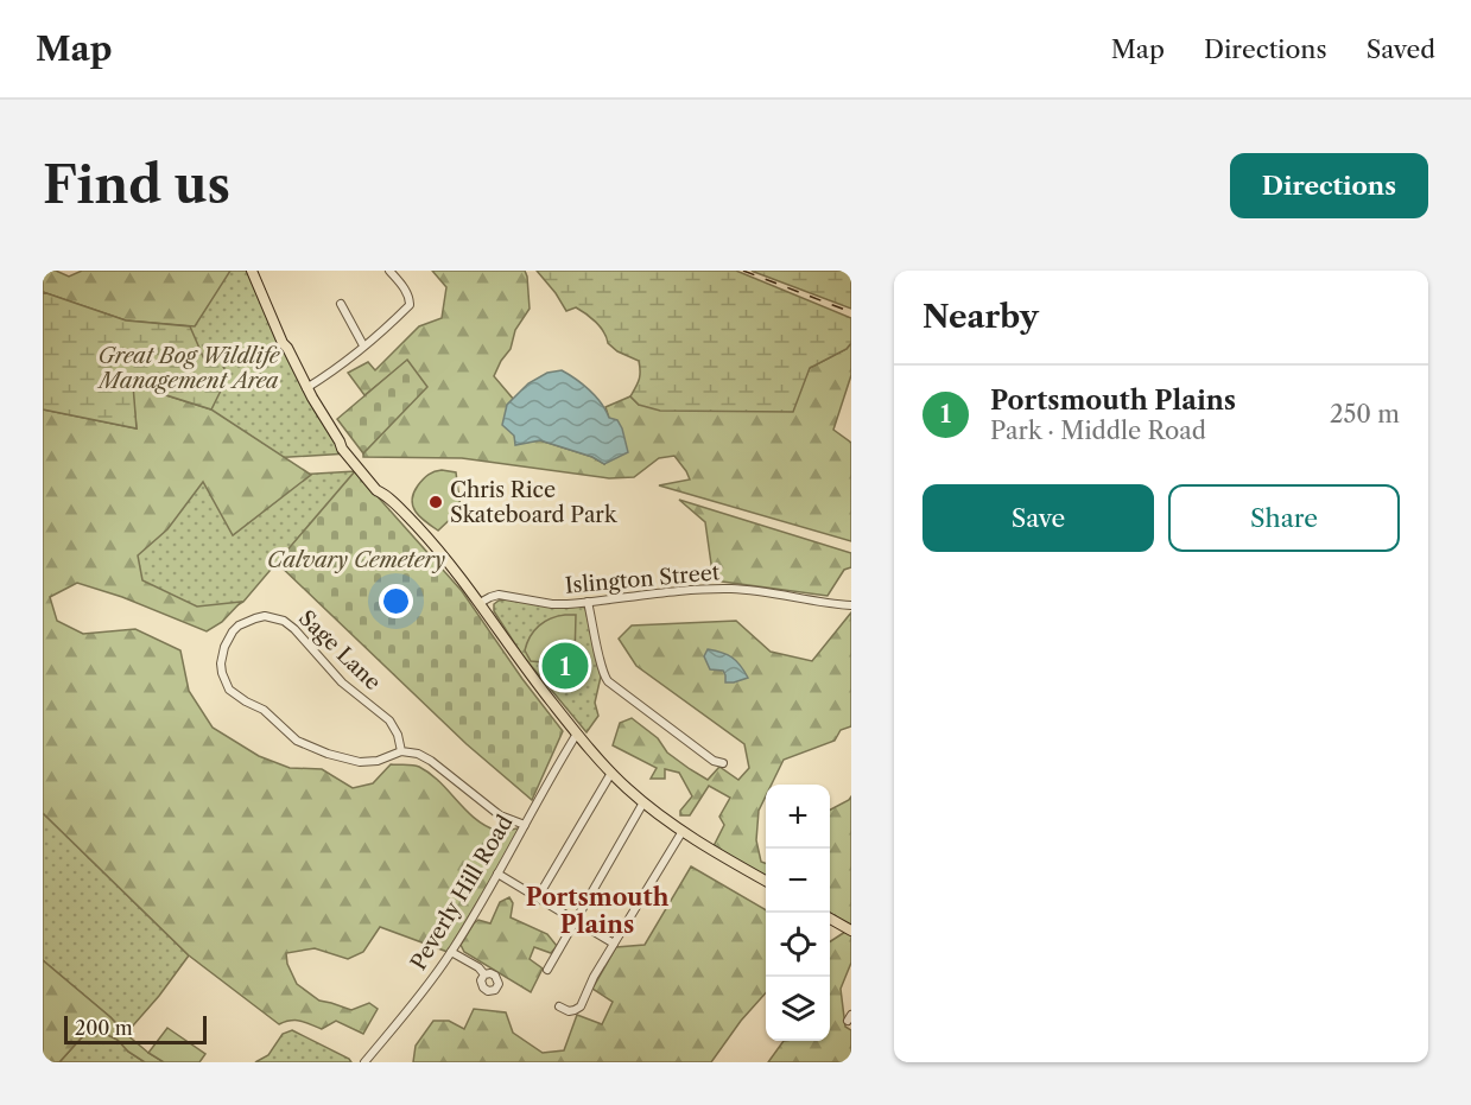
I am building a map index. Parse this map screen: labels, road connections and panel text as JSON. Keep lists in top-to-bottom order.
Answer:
{
  "streets": {
    "street": ["Islington Street", "Sage Lane", "Peverly Hill Road"]
  },
  "districts": ["Portsmouth Plains"],
  "parks": ["Great Bog Wildlife Management Area", "Calvary Cemetery"],
  "places": ["Chris Rice Skateboard Park"],
  "scale_bar": "200 m",
  "page": {
    "header": "Map",
    "nav": ["Map", "Directions", "Saved"],
    "buttons": [
      "Directions",
      ["Save", "Share"]
    ],
    "title": "Find us",
    "heading": "Nearby",
    "list": [
      {
        "mark": "1",
        "name": "Portsmouth Plains",
        "note": "Park · Middle Road",
        "value": "250 m"
      }
    ],
    "pins": "1",
    "map_buttons": ["+", "−"],
    "scale": "200 m"
  }
}
